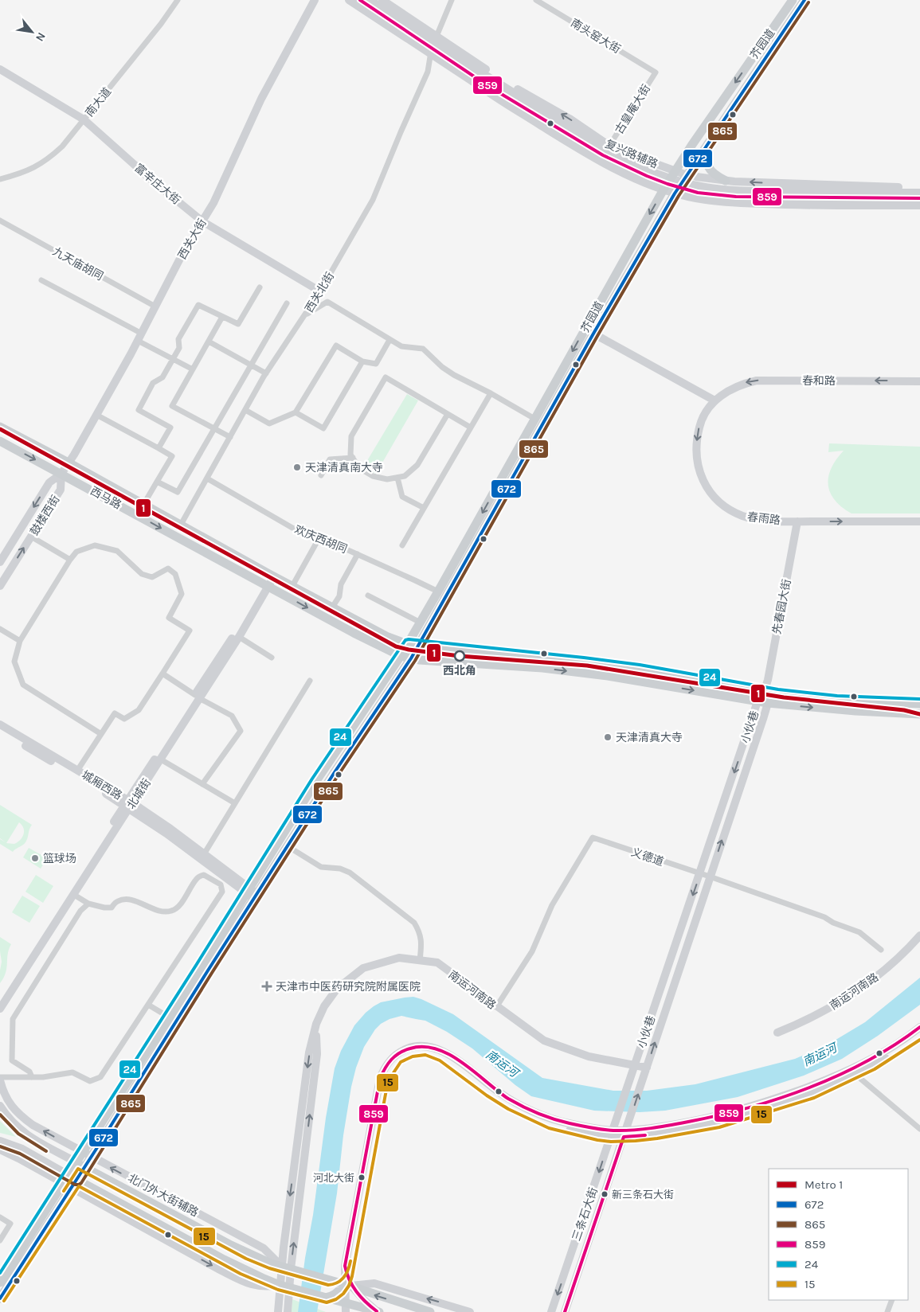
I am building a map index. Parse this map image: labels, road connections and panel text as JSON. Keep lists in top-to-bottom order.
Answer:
{
  "streets": {
    "main road": ["芥园道", "西马路"],
    "street": [
      "南头窑大街",
      "南大道",
      "古皇庵大街",
      "复兴路辅路",
      "富辛庄大街",
      "西关大街",
      "九天庙胡同",
      "西关北街",
      "春和路",
      "鼓楼西街",
      "春雨路",
      "欢庆西胡同",
      "先春园大街",
      "小伙巷",
      "城厢西路",
      "北城街",
      "义德道",
      "南运河南路",
      "北门外大街辅路",
      "三条石大街"
    ]
  },
  "crossings": [
    ["南头窑大街", "古皇庵大街"],
    ["芥园道", "复兴路辅路"],
    ["芥园道", "西马路"],
    ["芥园道", "欢庆西胡同"],
    ["芥园道", "城厢西路"],
    ["芥园道", "北门外大街辅路"],
    ["南大道", "富辛庄大街"],
    ["古皇庵大街", "复兴路辅路"],
    ["复兴路辅路", "西关北街"],
    ["富辛庄大街", "西关大街"],
    ["富辛庄大街", "西关北街"],
    ["西关大街", "九天庙胡同"],
    ["西关大街", "西马路"],
    ["西关大街", "鼓楼西街"],
    ["西关北街", "西马路"],
    ["西关北街", "欢庆西胡同"],
    ["春和路", "春雨路"],
    ["西马路", "鼓楼西街"],
    ["西马路", "先春园大街"],
    ["西马路", "小伙巷"],
    ["西马路", "北城街"],
    ["春雨路", "先春园大街"],
    ["先春园大街", "小伙巷"],
    ["小伙巷", "义德道"],
    ["小伙巷", "南运河南路"],
    ["小伙巷", "三条石大街"],
    ["城厢西路", "北城街"],
    ["义德道", "南运河南路"],
    ["南运河南路", "北门外大街辅路"]
  ],
  "one_way": ["春和路"],
  "water": ["南运河"],
  "places": {
    "other": [
      "天津清真南大寺",
      "西北角",
      "天津清真大寺",
      "篮球场",
      "河北大街",
      "新三条石大街"
    ],
    "health": ["天津市中医药研究院附属医院"]
  },
  "lines": [
    "transit line 672",
    "transit line 859",
    "transit line 865",
    "metro line 1",
    "transit line 24",
    "transit line 15"
  ],
  "legend": [
    "Metro 1",
    "672",
    "865",
    "859",
    "24",
    "15"
  ],
  "north": "bottom right"
}
